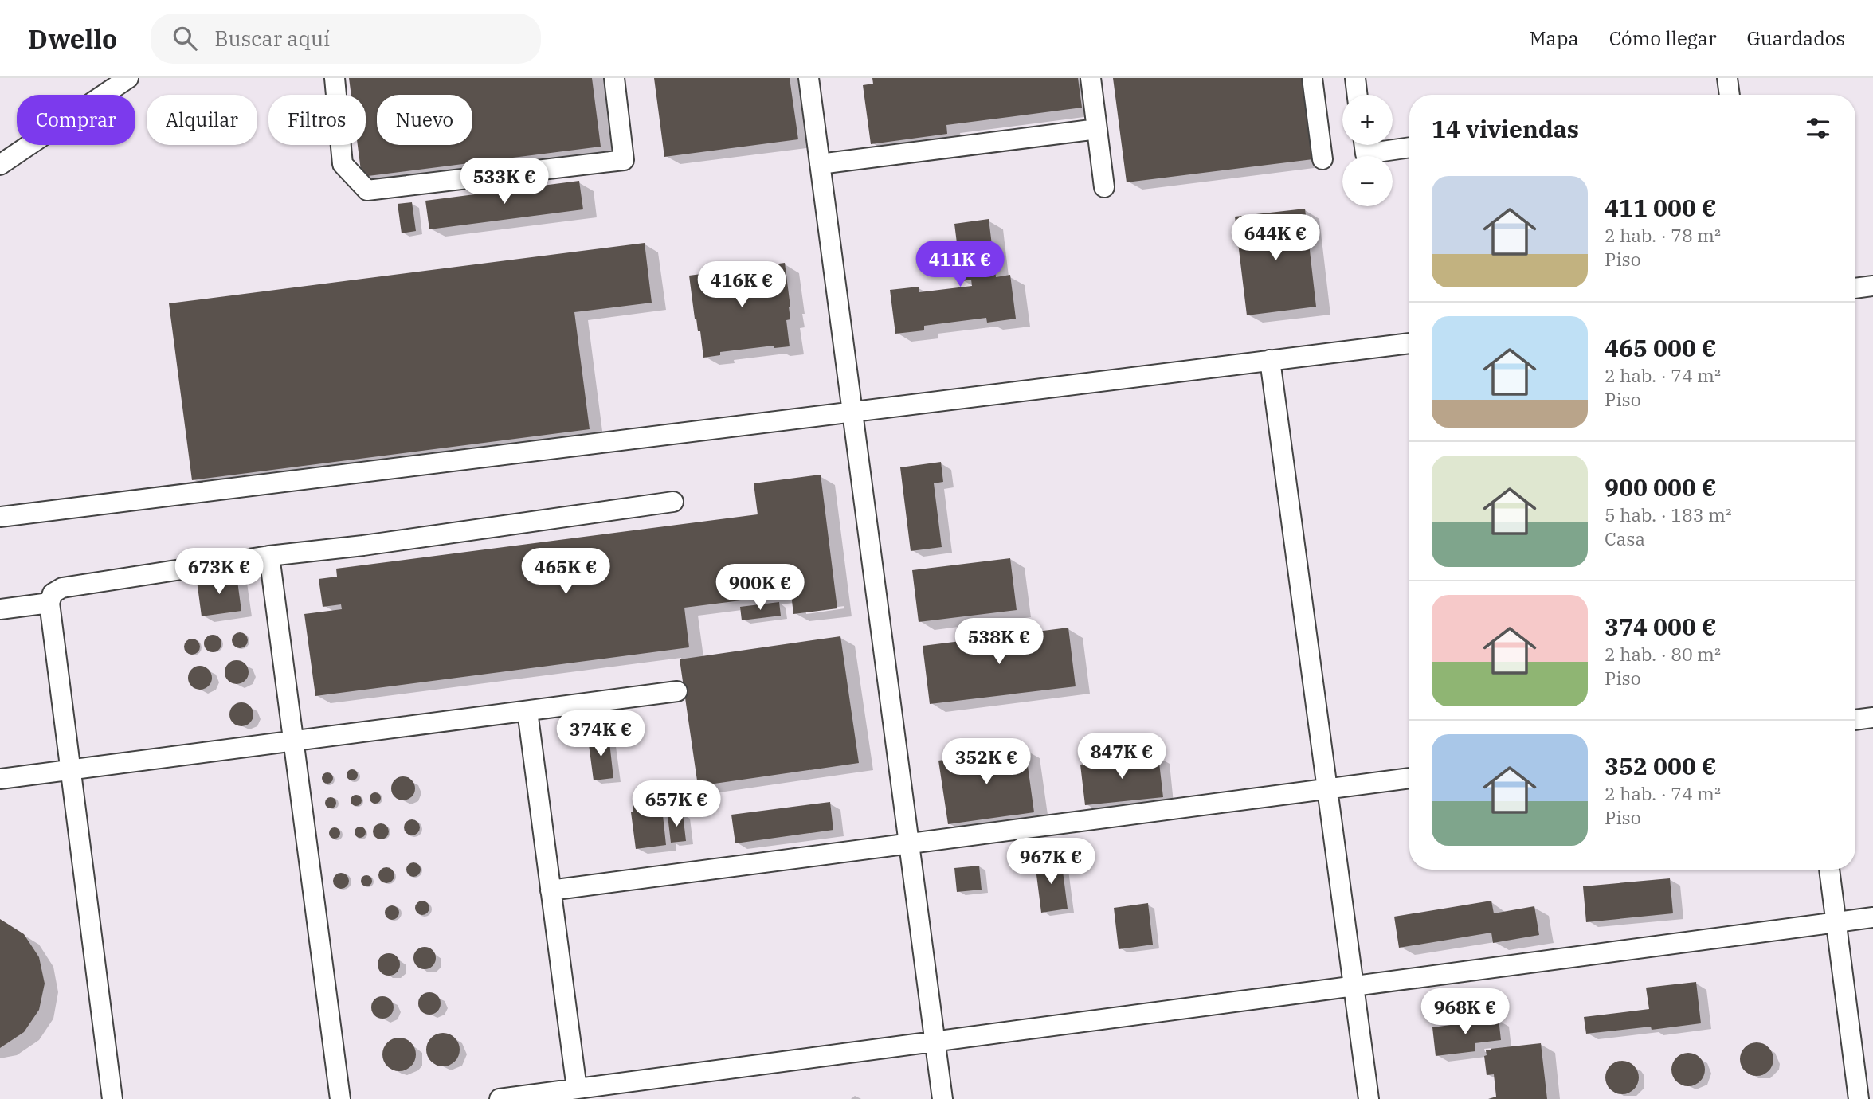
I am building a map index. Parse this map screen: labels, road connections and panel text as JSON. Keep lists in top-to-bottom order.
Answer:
{
  "page": {
    "header": "Dwello",
    "search": "Buscar aquí",
    "nav": ["Mapa", "Cómo llegar", "Guardados"],
    "map_buttons": ["+", "−"],
    "chip": [
      "Comprar",
      "Alquilar",
      "Filtros",
      "Nuevo"
    ],
    "heading": "14 viviendas",
    "price": [
      "533K €",
      "644K €",
      "411K €",
      "416K €",
      "673K €",
      "465K €",
      "900K €",
      "538K €",
      "374K €",
      "847K €",
      "352K €",
      "657K €",
      "967K €",
      "968K €"
    ],
    "list": [
      {
        "name": "411 000 €",
        "note": "2 hab. · 78 m² · Piso"
      },
      {
        "name": "465 000 €",
        "note": "2 hab. · 74 m² · Piso"
      },
      {
        "name": "900 000 €",
        "note": "5 hab. · 183 m² · Casa"
      },
      {
        "name": "374 000 €",
        "note": "2 hab. · 80 m² · Piso"
      },
      {
        "name": "352 000 €",
        "note": "2 hab. · 74 m² · Piso"
      }
    ]
  }
}
